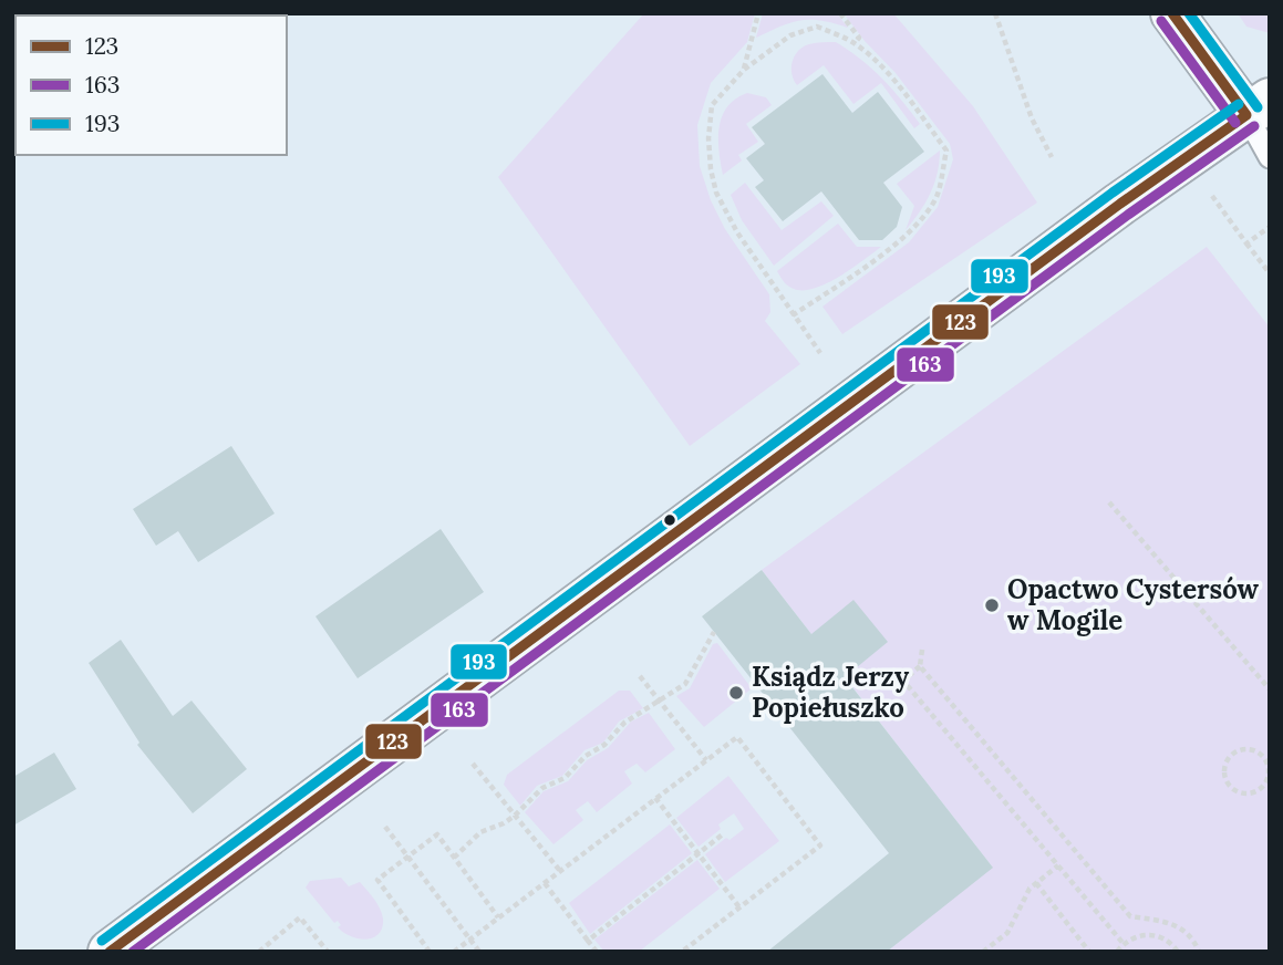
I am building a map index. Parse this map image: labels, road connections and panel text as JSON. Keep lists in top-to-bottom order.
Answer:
{
  "places": ["Opactwo Cystersów w Mogile", "Ksiądz Jerzy Popiełuszko"],
  "lines": ["transit line 123", "transit line 193", "transit line 163"],
  "legend": ["123", "163", "193"]
}
